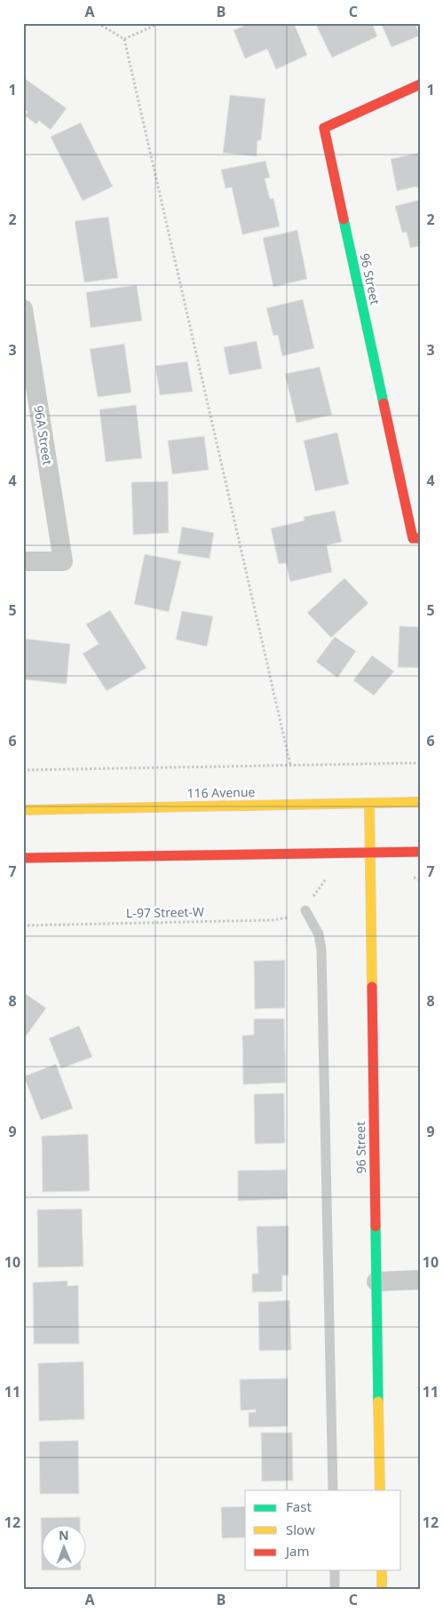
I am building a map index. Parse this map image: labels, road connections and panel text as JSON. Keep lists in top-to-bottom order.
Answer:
{
  "streets": {
    "street": ["96 Street", "96A Street", "116 Avenue"],
    "path": ["L-97 Street-W"]
  },
  "crossings": [
    ["96 Street", "116 Avenue"]
  ],
  "legend": ["Fast", "Slow", "Jam"],
  "north": "top",
  "grid": {
    "columns": ["A", "B", "C"],
    "rows": [
      "1",
      "2",
      "3",
      "4",
      "5",
      "6",
      "7",
      "8",
      "9",
      "10",
      "11",
      "12"
    ]
  }
}
